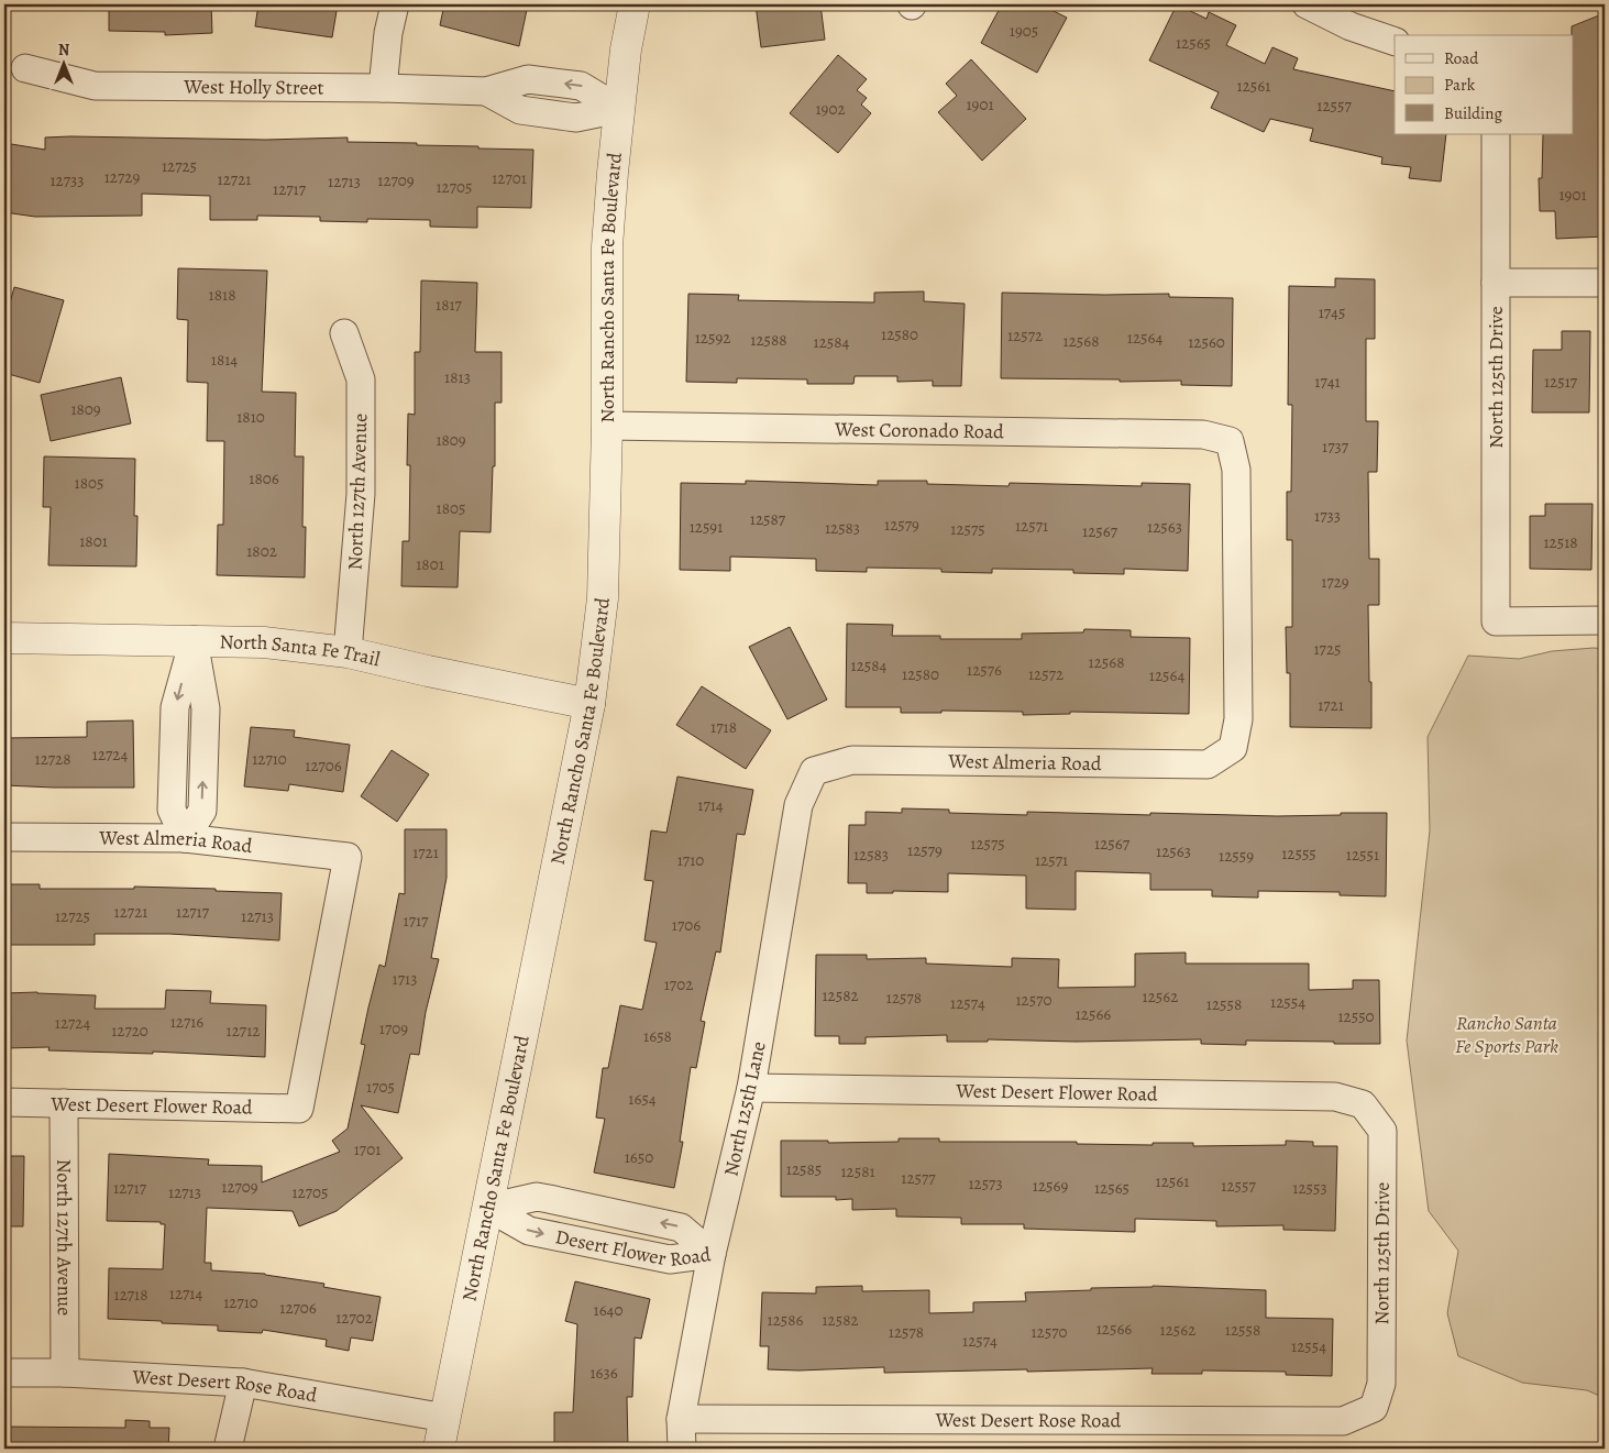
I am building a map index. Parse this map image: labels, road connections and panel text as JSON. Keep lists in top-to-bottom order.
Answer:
{
  "streets": {
    "street": [
      "West Holly Street",
      "North Rancho Santa Fe Boulevard",
      "North 125th Drive",
      "West Coronado Road",
      "North 127th Avenue",
      "North Santa Fe Trail",
      "West Almeria Road",
      "West Desert Flower Road",
      "North 125th Lane",
      "Desert Flower Road",
      "West Desert Rose Road"
    ]
  },
  "crossings": [
    ["West Holly Street", "North Rancho Santa Fe Boulevard"],
    ["North Rancho Santa Fe Boulevard", "West Coronado Road"],
    ["North Rancho Santa Fe Boulevard", "North Santa Fe Trail"],
    ["North Rancho Santa Fe Boulevard", "Desert Flower Road"],
    ["North Rancho Santa Fe Boulevard", "West Desert Rose Road"],
    ["North 125th Drive", "West Desert Flower Road"],
    ["North 125th Drive", "West Desert Rose Road"],
    ["West Coronado Road", "West Almeria Road"],
    ["North 127th Avenue", "North Santa Fe Trail"],
    ["North 127th Avenue", "West Desert Flower Road"],
    ["North 127th Avenue", "West Desert Rose Road"],
    ["West Almeria Road", "West Desert Flower Road"],
    ["West Almeria Road", "North 125th Lane"],
    ["West Desert Flower Road", "North 125th Lane"],
    ["North 125th Lane", "Desert Flower Road"],
    ["North 125th Lane", "West Desert Rose Road"]
  ],
  "parks": ["Rancho Santa Fe Sports Park"],
  "house_numbers": [
    "1905",
    "12565",
    "12561",
    "1901",
    "12557",
    "1902",
    "12725",
    "12729",
    "12701",
    "12721",
    "12733",
    "12709",
    "12713",
    "12705",
    "12717",
    "1901",
    "1818",
    "1817",
    "1745",
    "12580",
    "12572",
    "12592",
    "12564",
    "12588",
    "12568",
    "12584",
    "12560",
    "1814",
    "1813",
    "1741",
    "12517",
    "1809",
    "1810",
    "1809",
    "1737",
    "1806",
    "1805",
    "1805",
    "1733",
    "12587",
    "12579",
    "12571",
    "12591",
    "12563",
    "12583",
    "12575",
    "12567",
    "1801",
    "12518",
    "1802",
    "1801",
    "1729",
    "1725",
    "12568",
    "12584",
    "12576",
    "12580",
    "12572",
    "12564",
    "1721",
    "1718",
    "12724",
    "12728",
    "12710",
    "12706",
    "1714",
    "12575",
    "12567",
    "12579",
    "12563",
    "1721",
    "12555",
    "12583",
    "12551",
    "12559",
    "1710",
    "12571",
    "12721",
    "12717",
    "12725",
    "12713",
    "1717",
    "1706",
    "1713",
    "1702",
    "12582",
    "12562",
    "12578",
    "12570",
    "12554",
    "12574",
    "12558",
    "12566",
    "12550",
    "12716",
    "12724",
    "1709",
    "12720",
    "12712",
    "1658",
    "1705",
    "1654",
    "1701",
    "1650",
    "12585",
    "12581",
    "12577",
    "12561",
    "12573",
    "12569",
    "12557",
    "12709",
    "12717",
    "12565",
    "12553",
    "12713",
    "12705",
    "12714",
    "12718",
    "12710",
    "12706",
    "1640",
    "12702",
    "12586",
    "12582",
    "12566",
    "12562",
    "12558",
    "12578",
    "12570",
    "12574",
    "12554",
    "1636"
  ],
  "legend": ["Road", "Park", "Building"],
  "north": "top"
}
